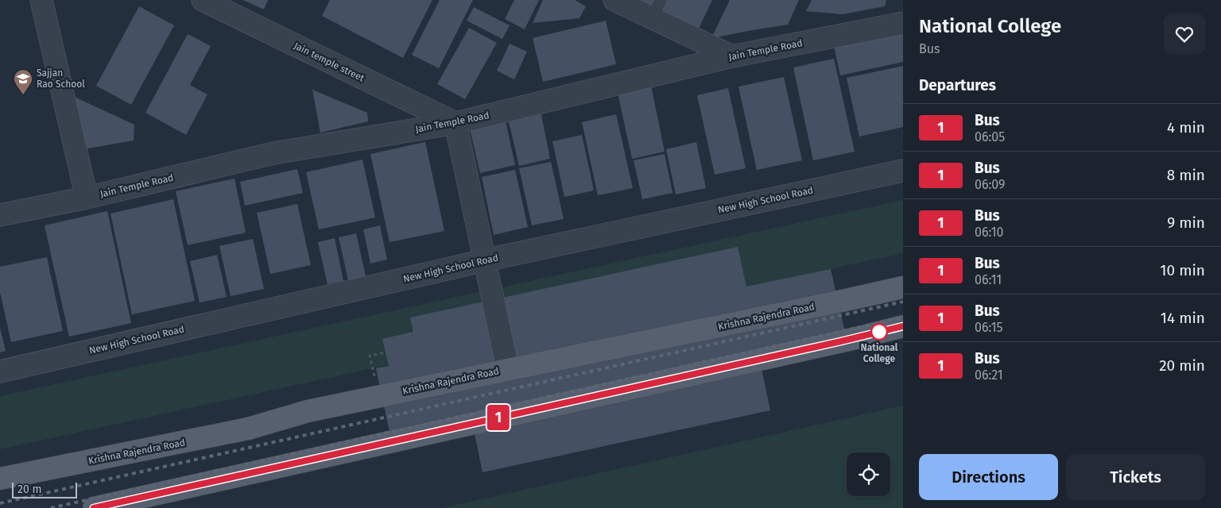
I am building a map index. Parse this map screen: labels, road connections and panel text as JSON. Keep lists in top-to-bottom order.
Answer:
{
  "streets": {
    "main road": ["Krishna Rajendra Road"],
    "street": ["Jain Temple Road", "Jain temple street", "New High School Road"]
  },
  "crossings": [
    ["Jain Temple Road", "Jain temple street"]
  ],
  "places": {
    "school or university": ["Sajjan Rao School"],
    "other": ["National College"]
  },
  "lines": ["bus line 1"],
  "scale_bar": "20 m",
  "page": {
    "on_map": "1",
    "heading": [
      ["National College", "Bus"],
      "Departures"
    ],
    "list": [
      {
        "mark": "1",
        "name": "Bus",
        "note": "06:05",
        "value": "4 min"
      },
      {
        "mark": "1",
        "name": "Bus",
        "note": "06:09",
        "value": "8 min"
      },
      {
        "mark": "1",
        "name": "Bus",
        "note": "06:10",
        "value": "9 min"
      },
      {
        "mark": "1",
        "name": "Bus",
        "note": "06:11",
        "value": "10 min"
      },
      {
        "mark": "1",
        "name": "Bus",
        "note": "06:15",
        "value": "14 min"
      },
      {
        "mark": "1",
        "name": "Bus",
        "note": "06:21",
        "value": "20 min"
      }
    ],
    "buttons": ["Directions", "Tickets"],
    "scale": "20 m"
  }
}
